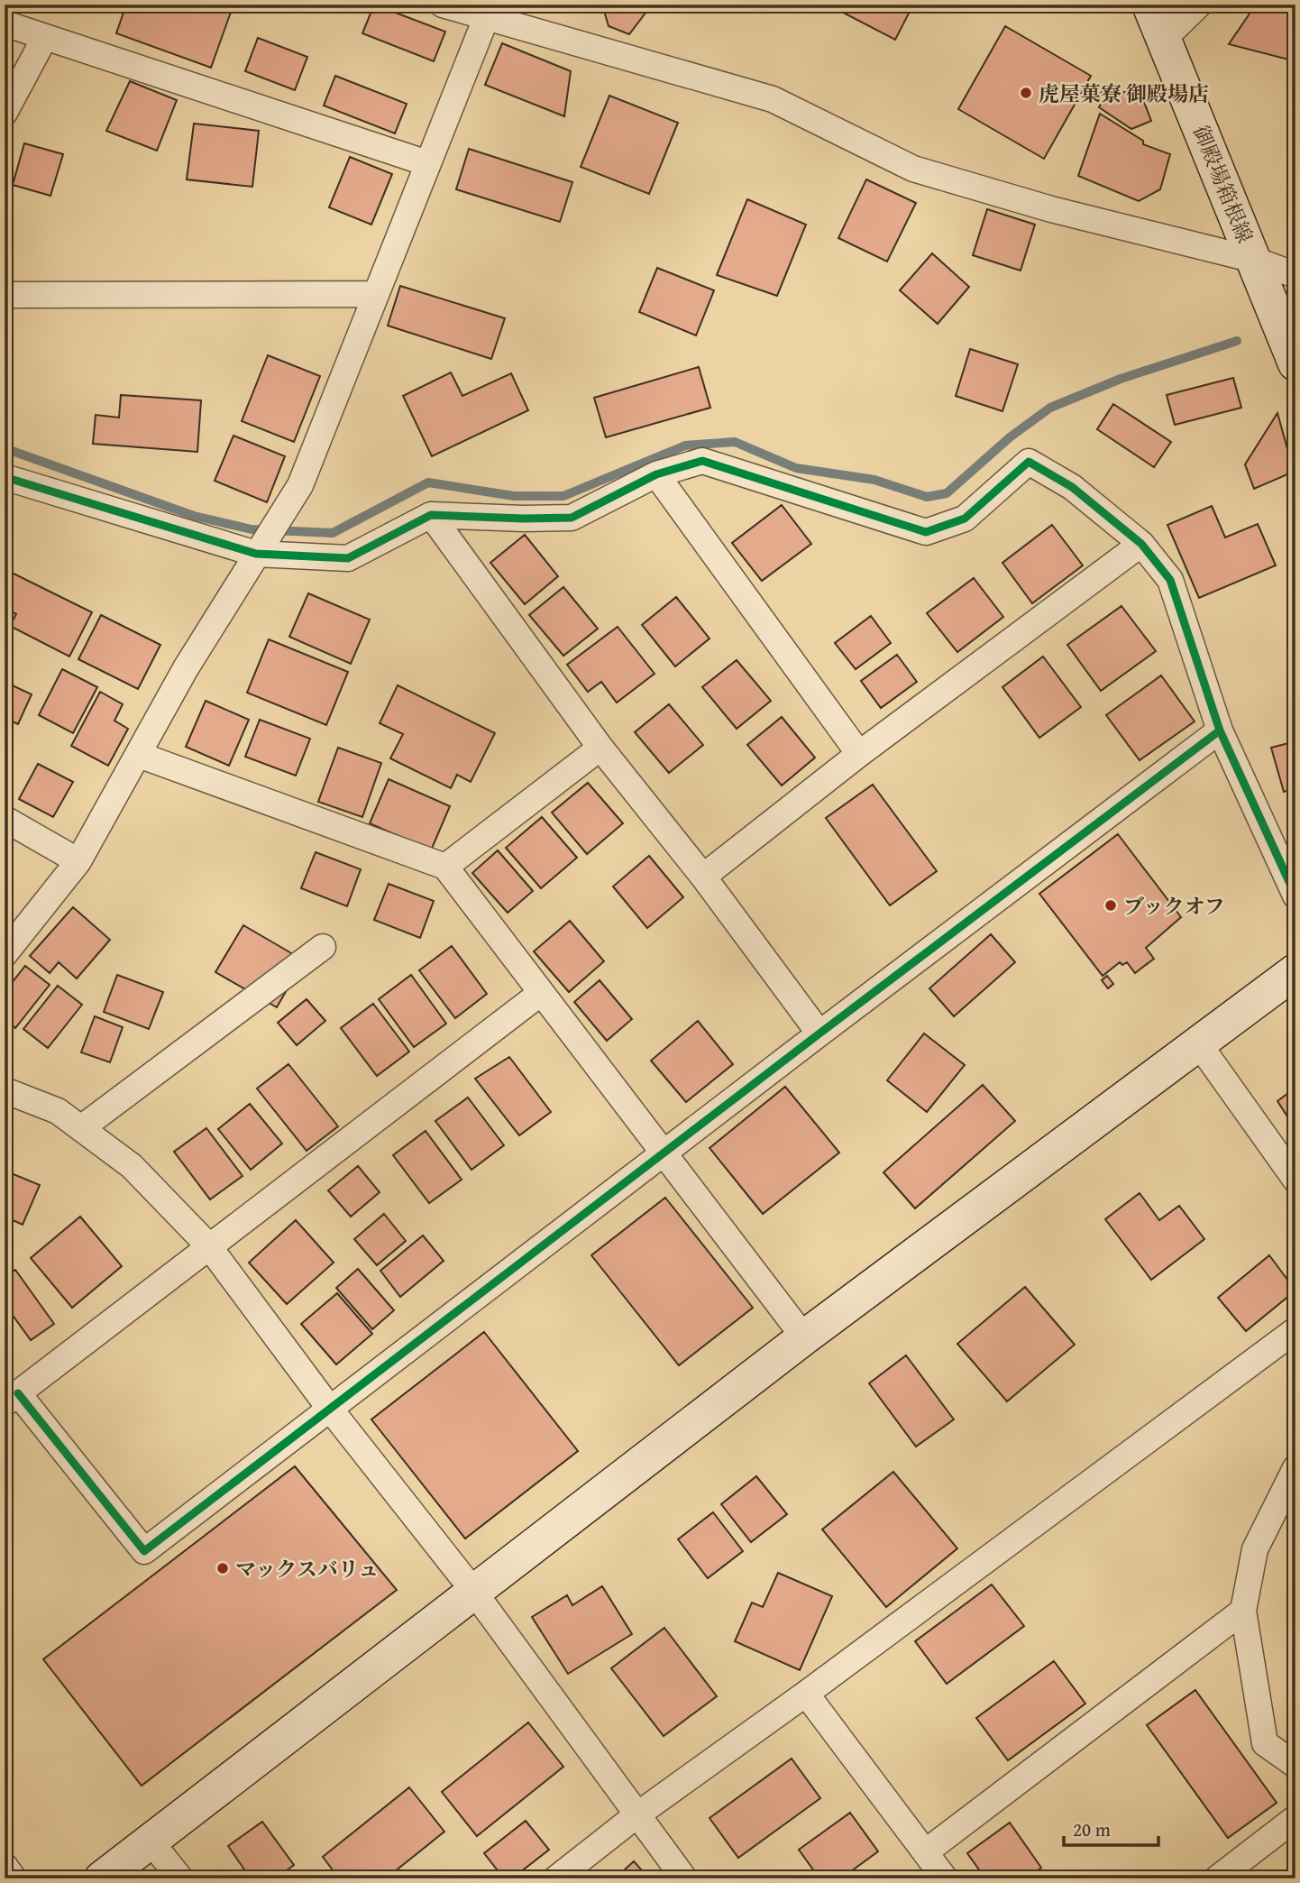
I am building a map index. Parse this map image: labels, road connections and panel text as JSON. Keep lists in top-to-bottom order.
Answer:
{
  "streets": {
    "street": ["御殿場箱根線"]
  },
  "places": ["虎屋菓寮 御殿場店", "ブックオフ", "マックスバリュ"],
  "scale_bar": "20 m"
}
